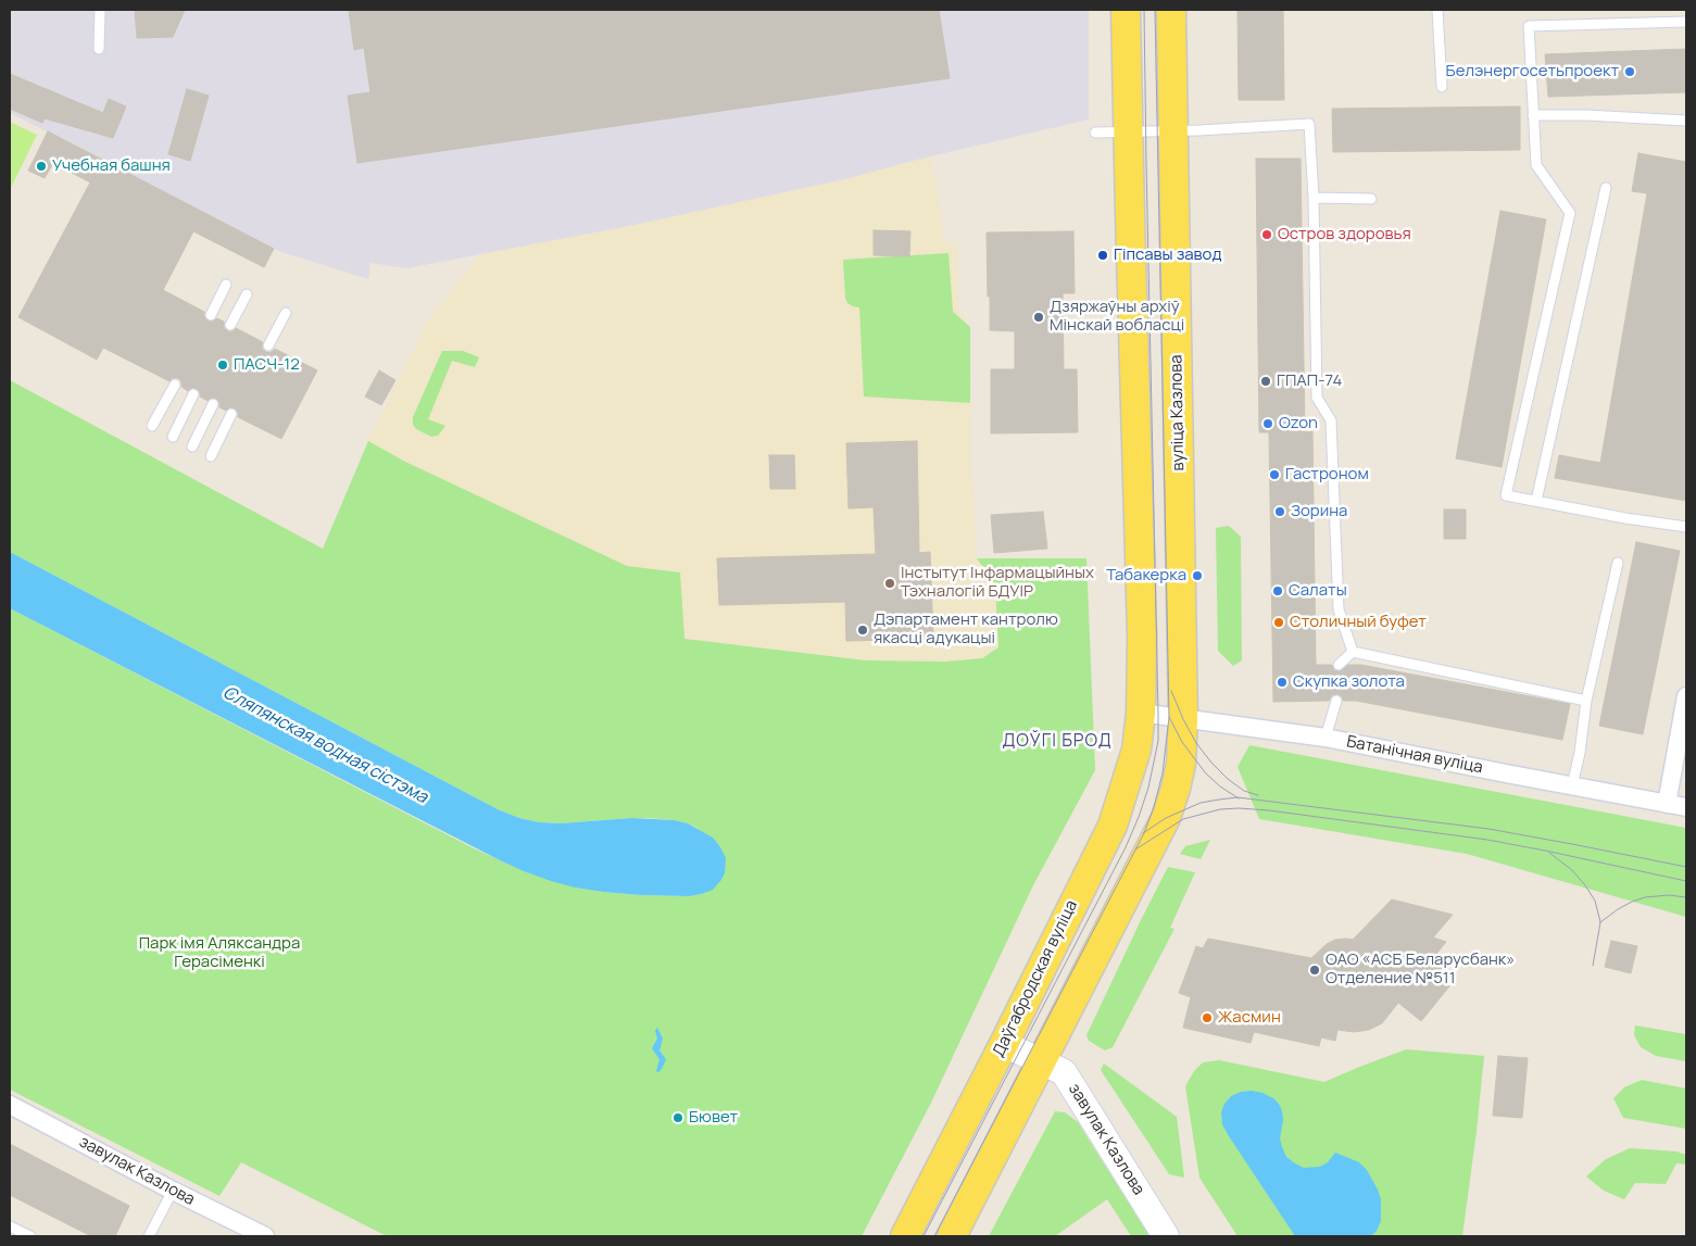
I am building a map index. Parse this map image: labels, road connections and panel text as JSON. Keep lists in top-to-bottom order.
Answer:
{
  "streets": {
    "main road": ["вуліца Казлова", "Даўгабродская вуліца", "завулак Казлова"],
    "street": ["Батанічная вуліца"]
  },
  "crossings": [
    ["вуліца Казлова", "Батанічная вуліца"],
    ["Батанічная вуліца", "Даўгабродская вуліца"],
    ["Даўгабродская вуліца", "завулак Казлова"]
  ],
  "districts": ["ДОЎГІ БРОД"],
  "water": ["Сляпянская водная сістэма"],
  "parks": ["Парк імя Аляксандра Герасіменкі"],
  "places": [
    "Белэнергосетьпроект",
    "Учебная башня",
    "Остров здоровья",
    "Гіпсавы завод",
    "Дзяржаўны архіў Мінскай вобласці",
    "ПАСЧ-12",
    "ГПАП-74",
    "Ozon",
    "Гастроном",
    "Зорина",
    "Табакерка",
    "Інстытут Інфармацыйных Тэхналогій БДУІР",
    "Салаты",
    "Столичный буфет",
    "Дэпартамент кантролю якасці адукацыі",
    "Скупка золота",
    "ОАО «АСБ Беларусбанк» Отделение №511",
    "Жасмин",
    "Бювет"
  ]
}
